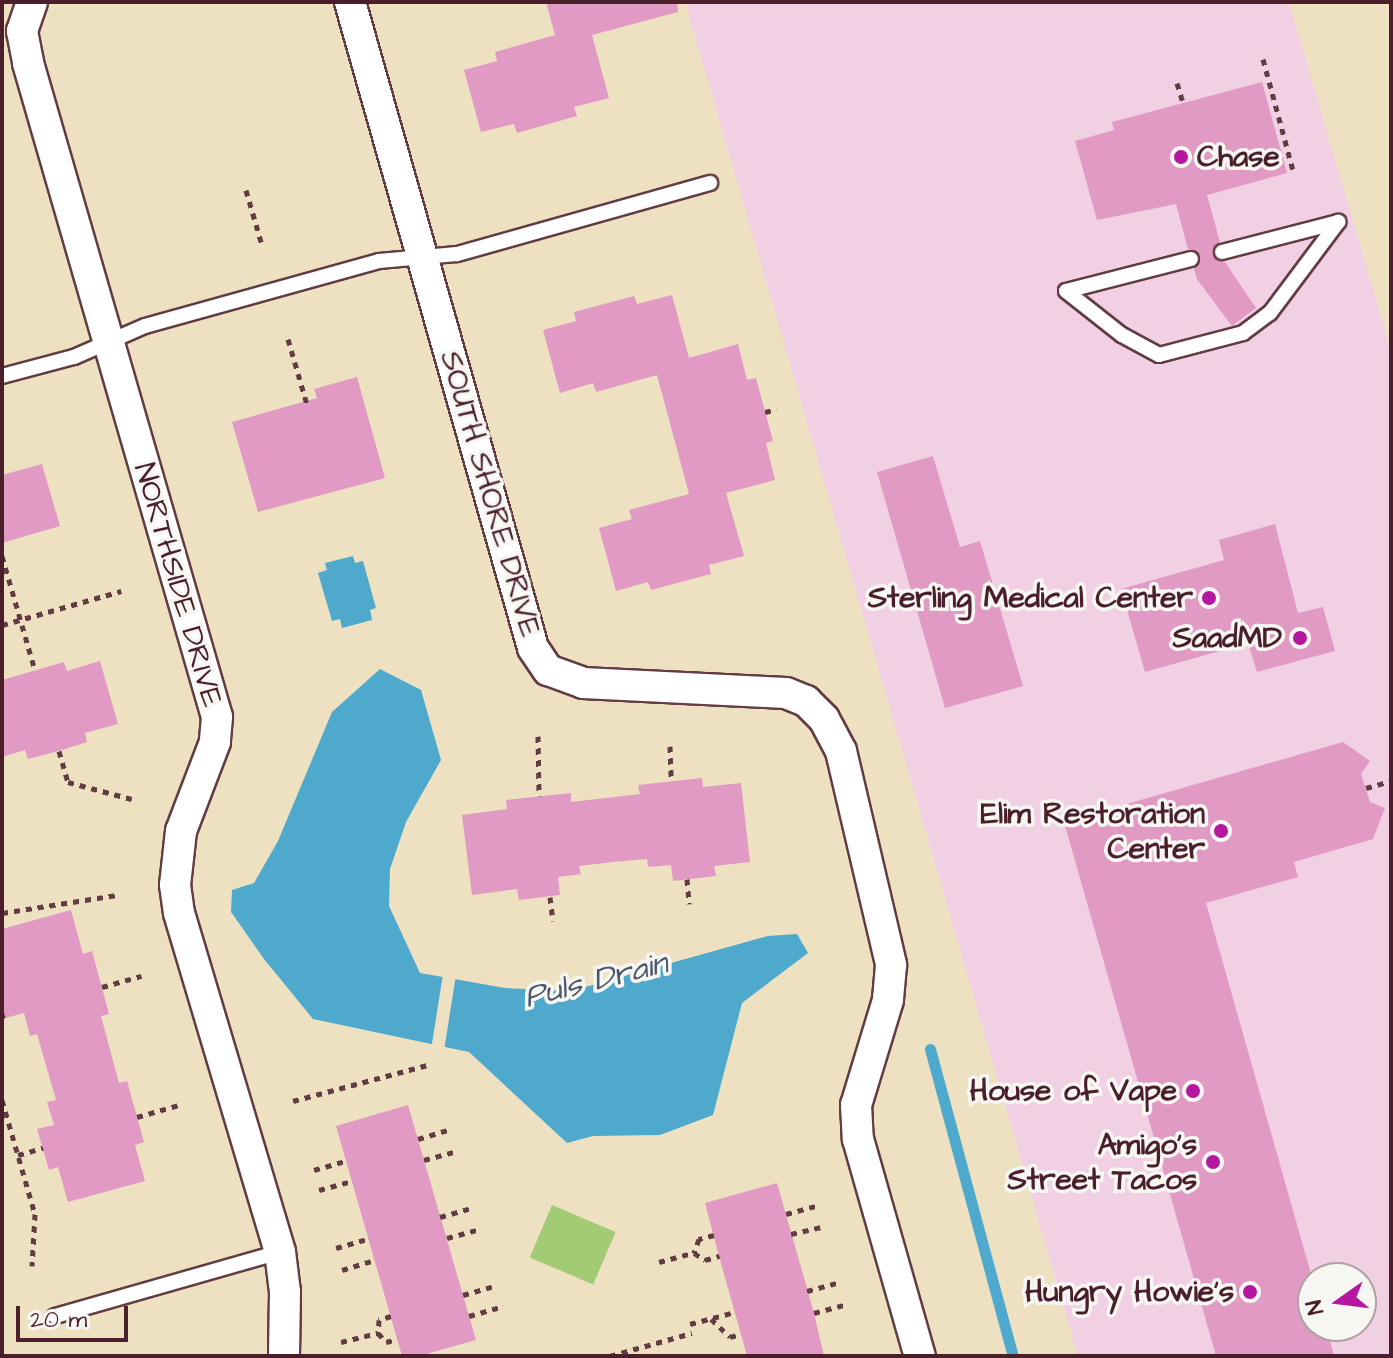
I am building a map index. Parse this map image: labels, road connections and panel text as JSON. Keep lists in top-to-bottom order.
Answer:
{
  "streets": {
    "street": ["SOUTH SHORE DRIVE", "NORTHSIDE DRIVE"]
  },
  "water": ["Puls Drain"],
  "places": [
    "Chase",
    "Sterling Medical Center",
    "SaadMD",
    "Elim Restoration Center",
    "House of Vape",
    "Amigo's Street Tacos",
    "Hungry Howie's"
  ],
  "scale_bar": "20 m",
  "north": "left"
}
